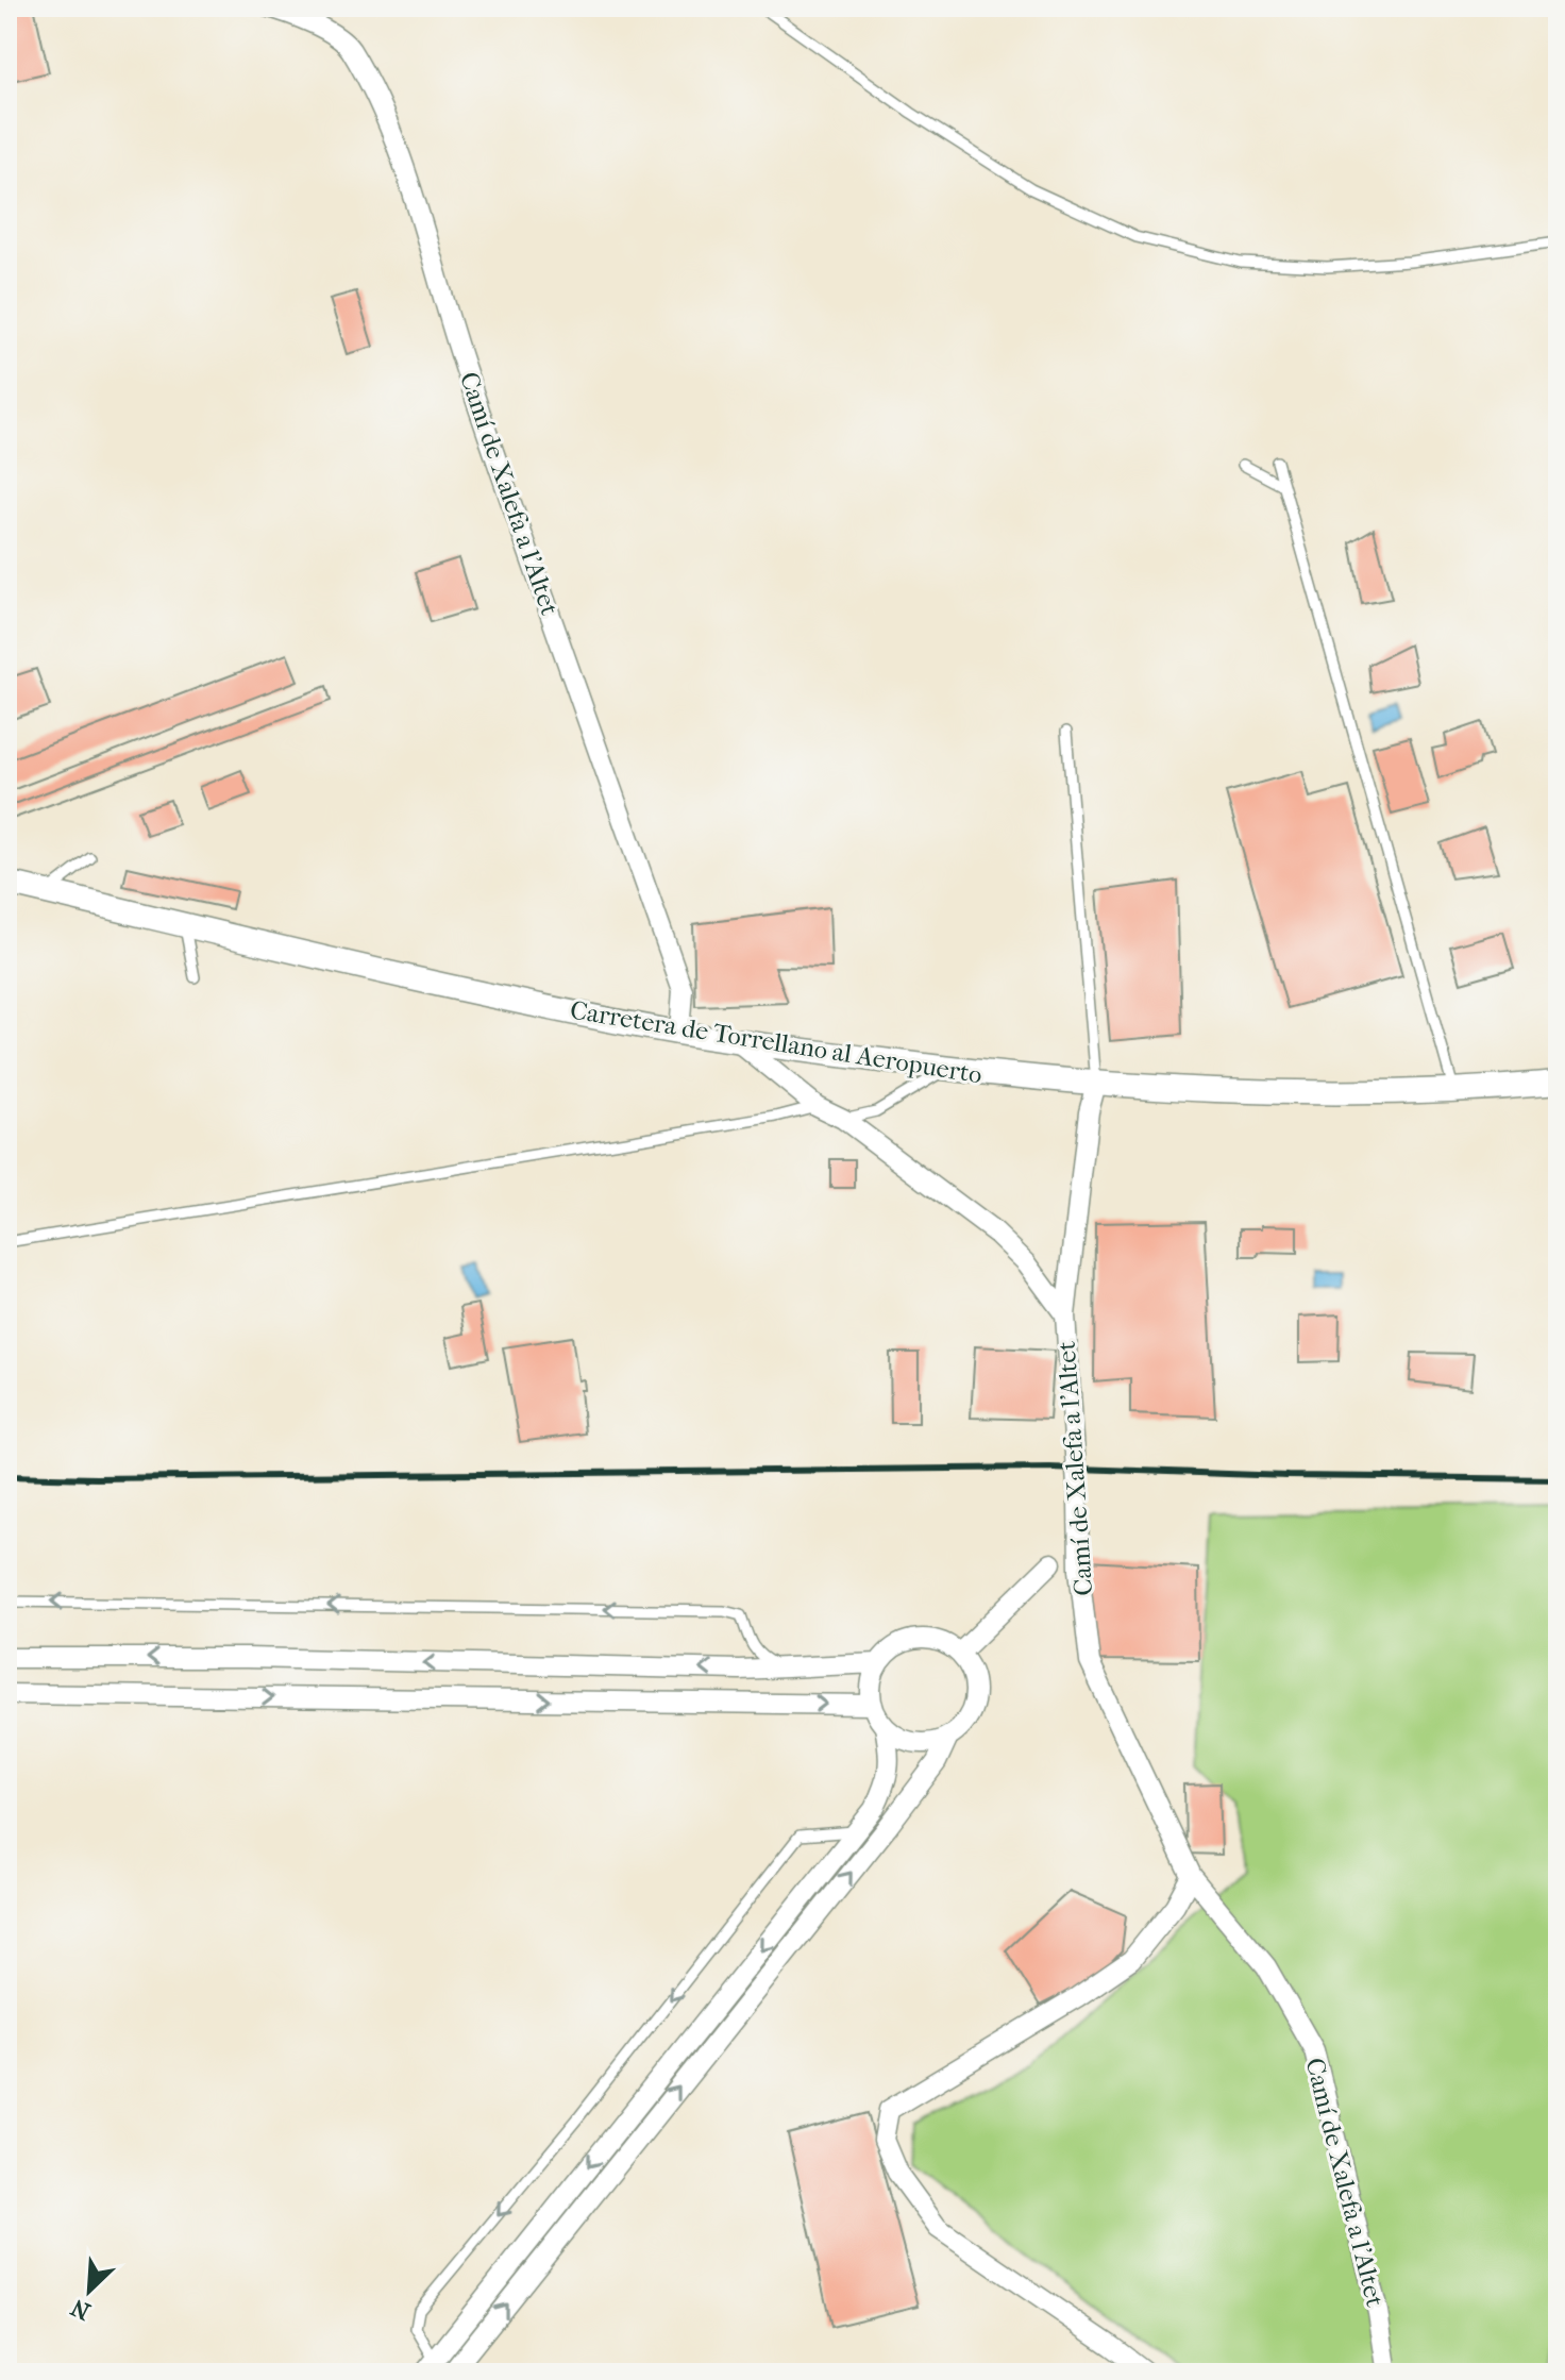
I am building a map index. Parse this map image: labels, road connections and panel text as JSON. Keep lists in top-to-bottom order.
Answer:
{
  "streets": {
    "street": ["Camí de Xalefa a l'Altet", "Carretera de Torrellano al Aeropuerto"]
  },
  "crossings": [
    ["Camí de Xalefa a l'Altet", "Carretera de Torrellano al Aeropuerto"]
  ],
  "north": "bottom left"
}
